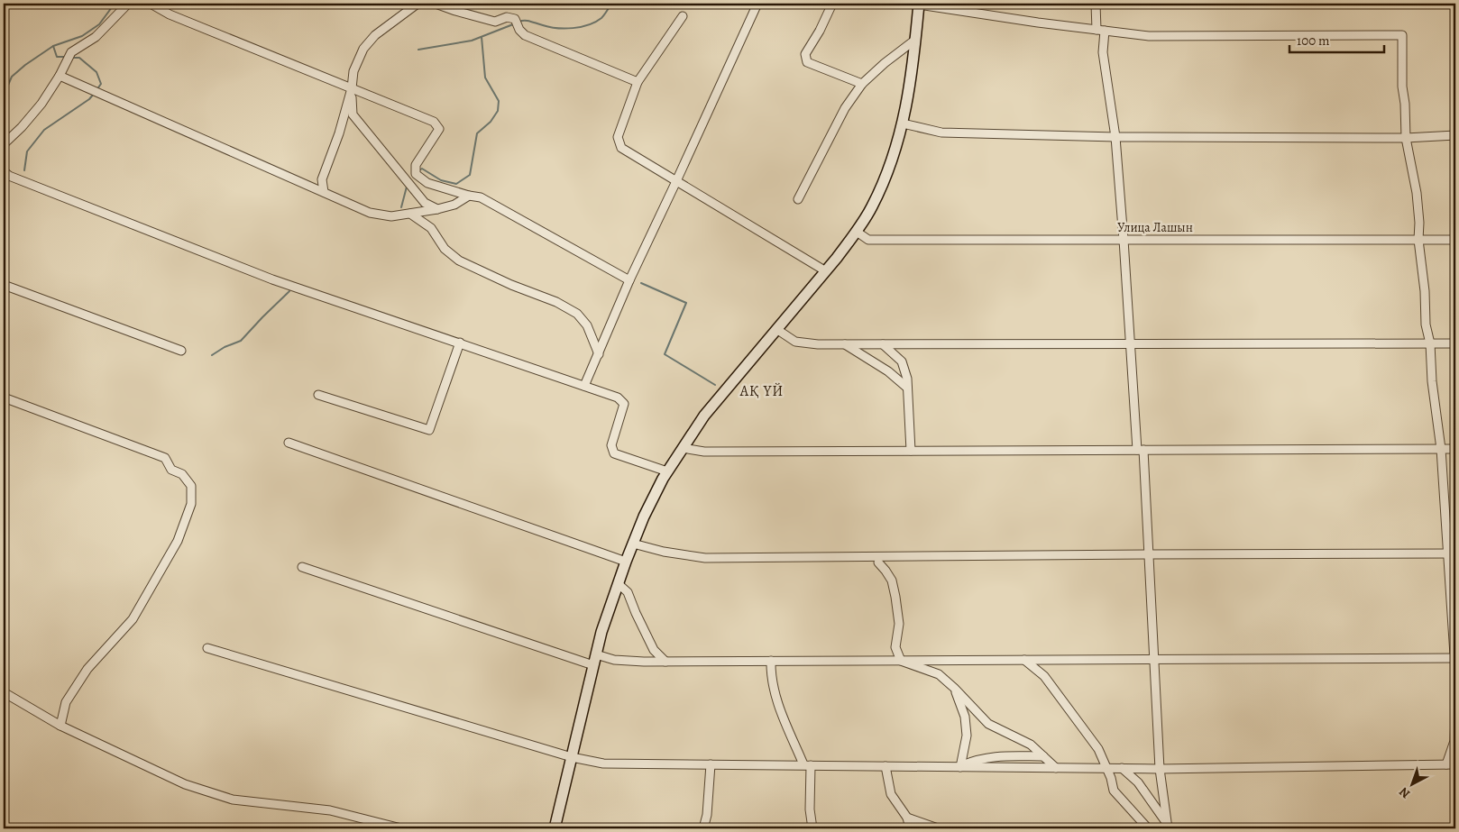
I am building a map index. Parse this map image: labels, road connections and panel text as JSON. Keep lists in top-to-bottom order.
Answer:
{
  "streets": {
    "street": ["Улица Лашын"]
  },
  "districts": ["АҚ ҮЙ"],
  "scale_bar": "100 m",
  "north": "bottom left"
}
